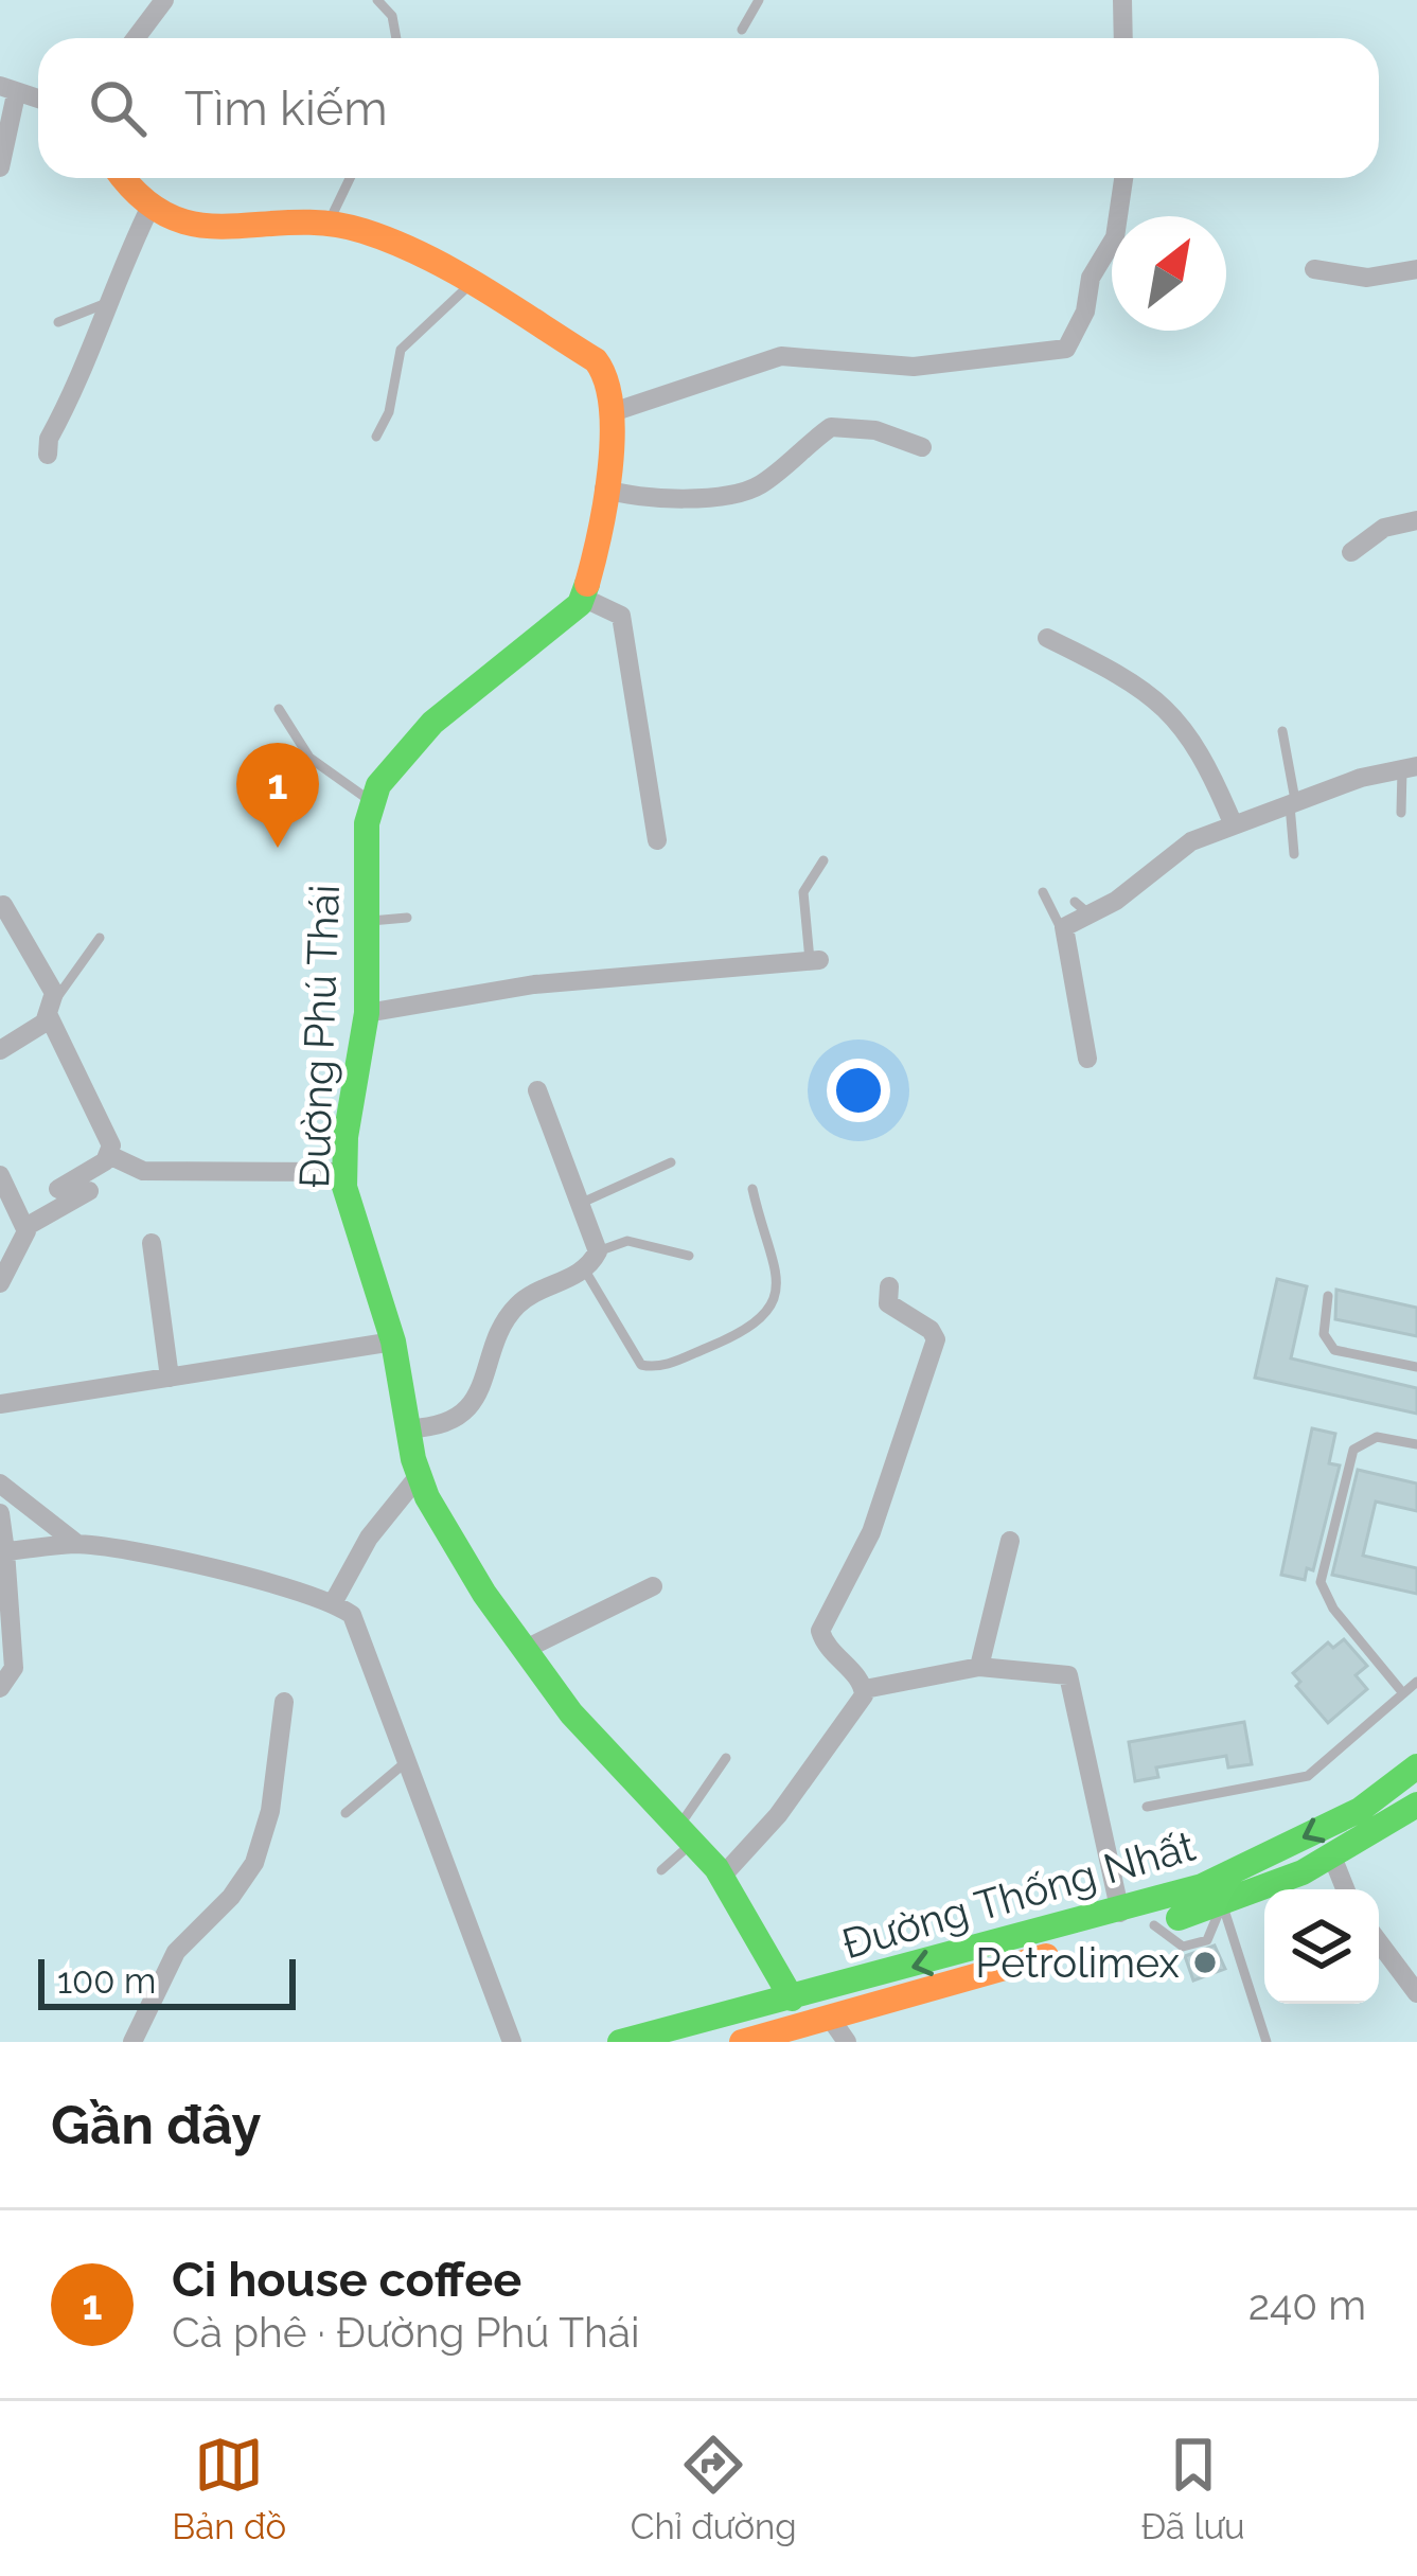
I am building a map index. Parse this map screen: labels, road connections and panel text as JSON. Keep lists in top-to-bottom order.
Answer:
{
  "streets": {
    "main road": ["Đường Phú Thái", "Đường Thống Nhất"]
  },
  "crossings": [
    ["Đường Phú Thái", "Đường Thống Nhất"]
  ],
  "places": ["Petrolimex"],
  "scale_bar": "100 m",
  "north": "top right",
  "page": {
    "search": "Tìm kiếm",
    "pins": "1",
    "scale": "100 m",
    "heading": "Gần đây",
    "list": [
      {
        "mark": "1",
        "name": "Ci house coffee",
        "note": "Cà phê · Đường Phú Thái",
        "value": "240 m"
      }
    ],
    "nav": ["Bản đồ", "Chỉ đường", "Đã lưu"]
  }
}
